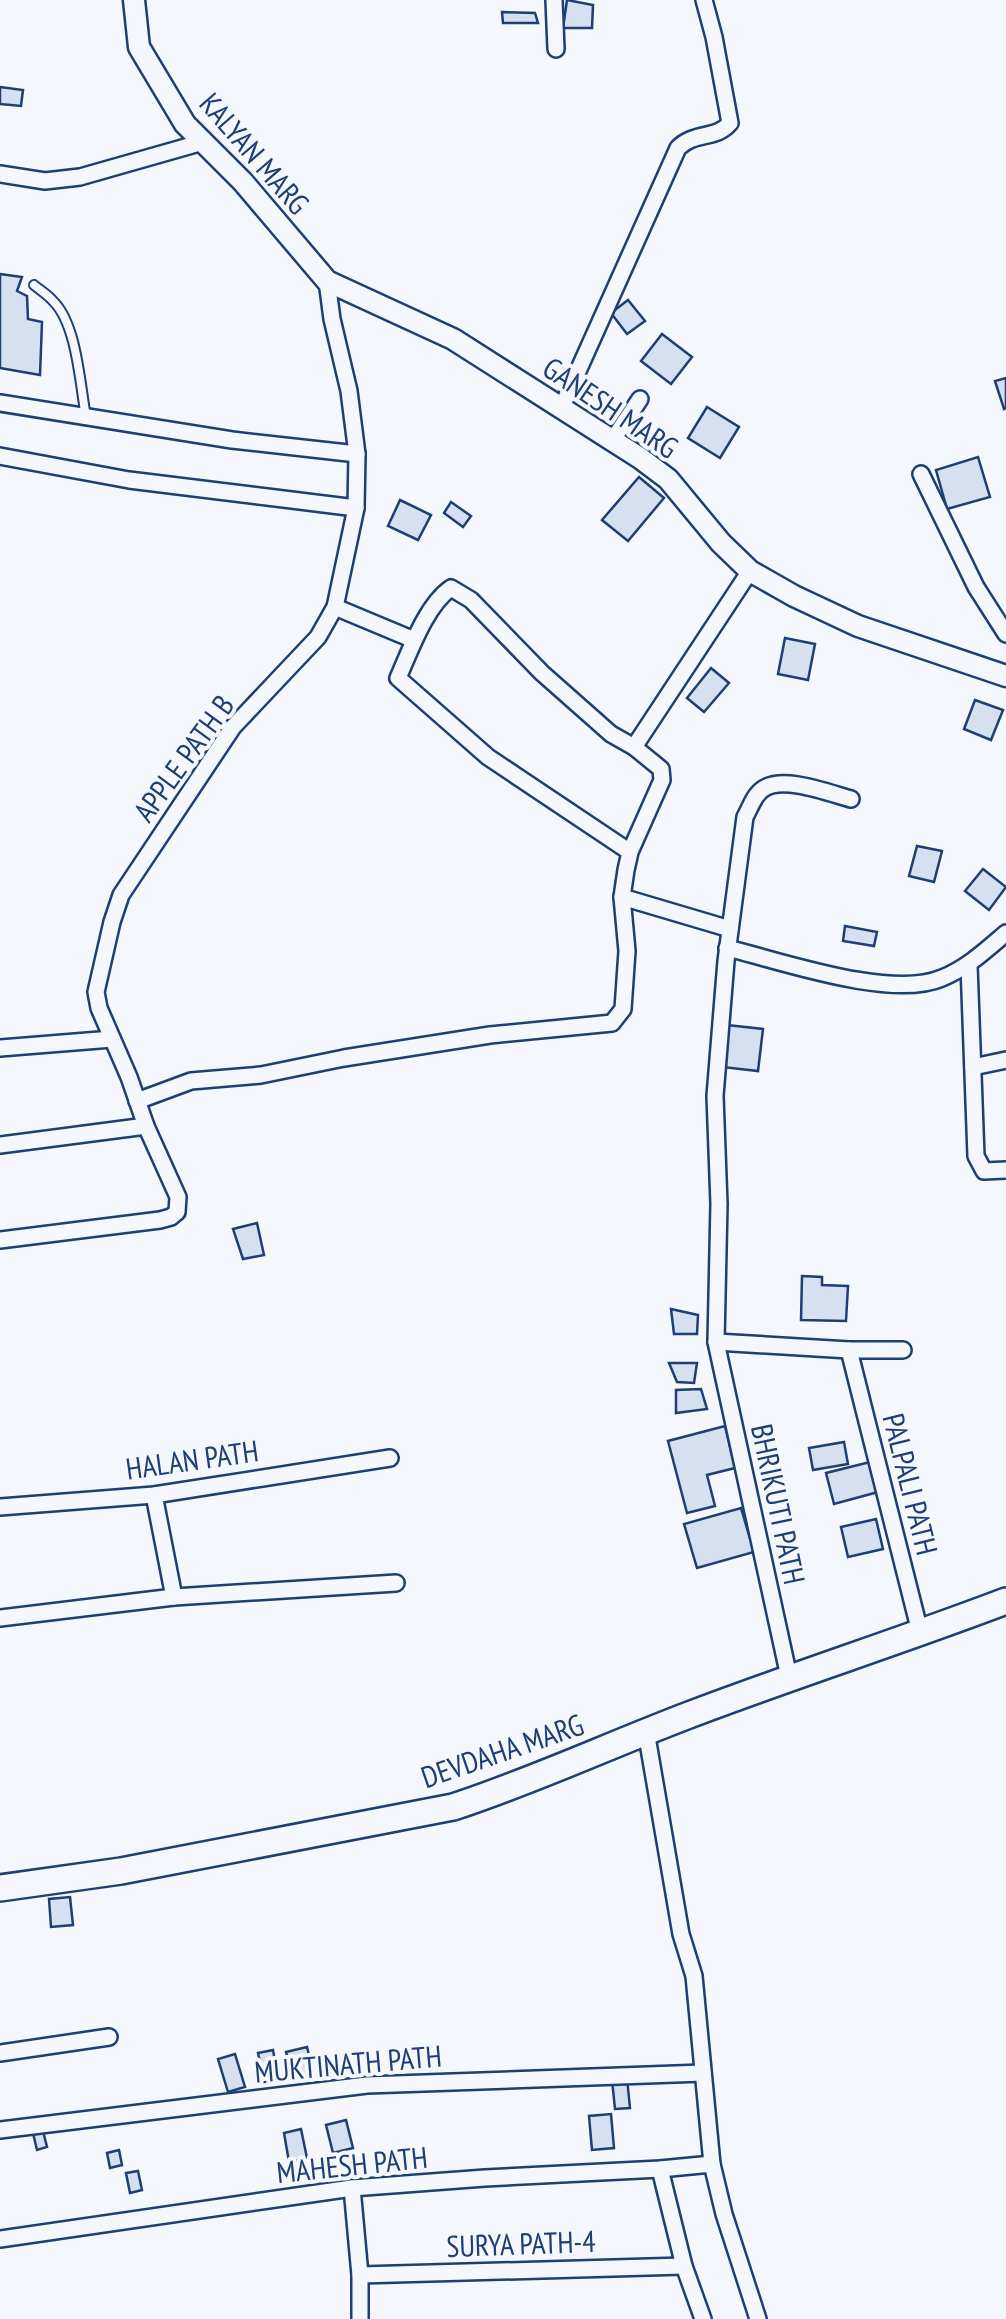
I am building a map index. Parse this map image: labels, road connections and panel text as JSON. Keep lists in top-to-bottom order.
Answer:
{
  "streets": {
    "main road": ["DEVDAHA MARG"],
    "street": [
      "KALYAN MARG",
      "GANESH MARG",
      "APPLE PATH B",
      "HALAN PATH",
      "PALPALI PATH",
      "BHRIKUTI PATH",
      "MUKTINATH PATH",
      "MAHESH PATH",
      "SURYA PATH-4"
    ]
  },
  "crossings": [
    ["KALYAN MARG", "GANESH MARG"],
    ["KALYAN MARG", "APPLE PATH B"],
    ["GANESH MARG", "APPLE PATH B"],
    ["PALPALI PATH", "DEVDAHA MARG"],
    ["BHRIKUTI PATH", "DEVDAHA MARG"]
  ]
}
